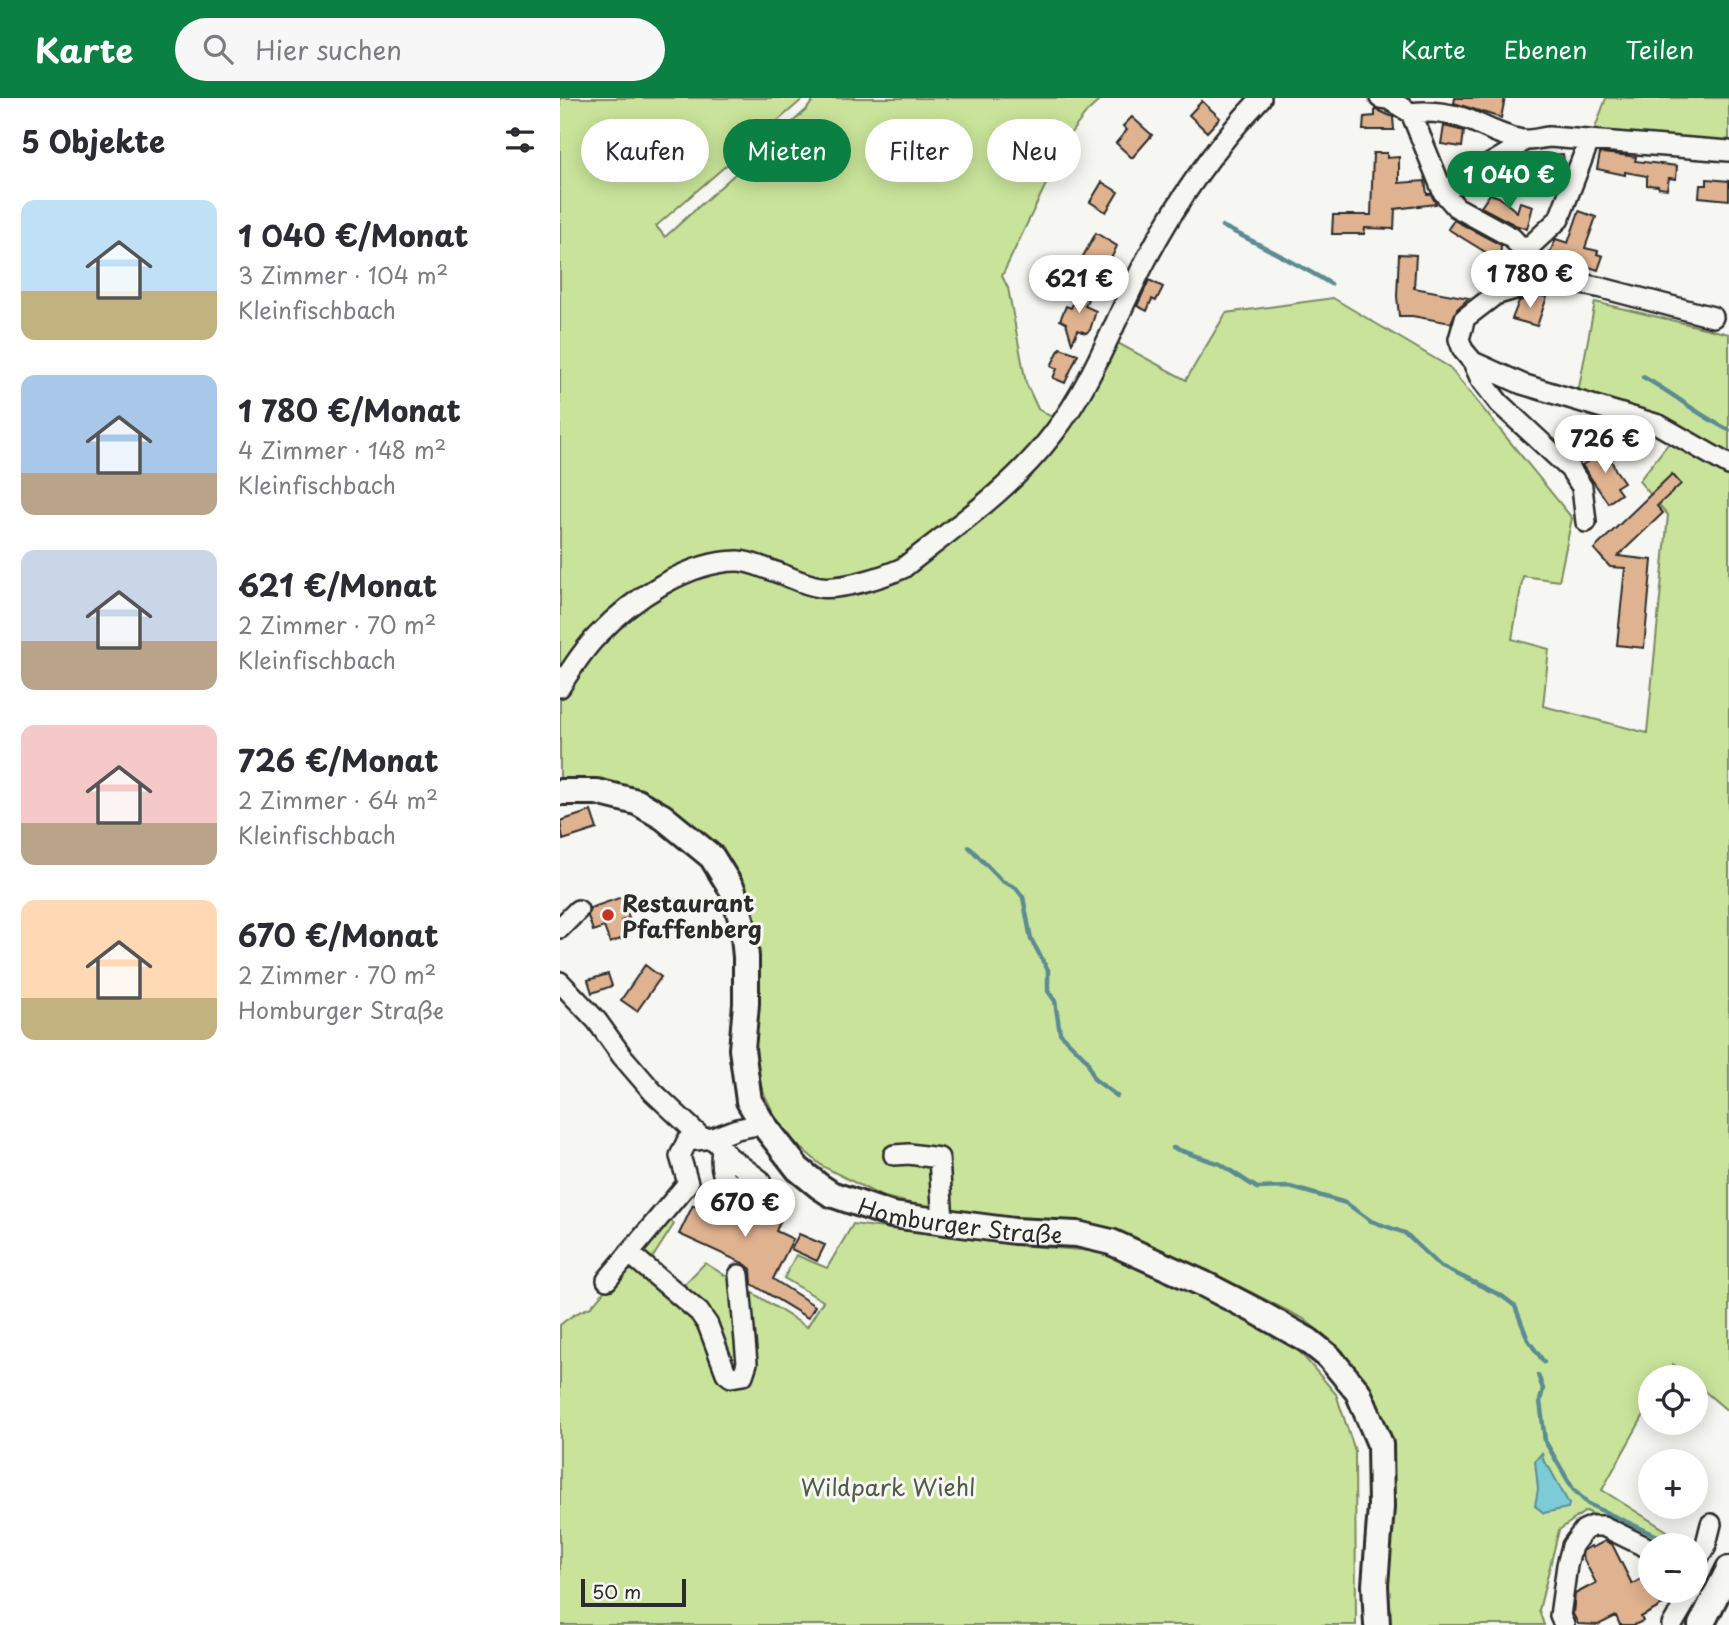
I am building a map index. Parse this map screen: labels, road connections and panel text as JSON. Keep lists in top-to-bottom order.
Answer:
{
  "streets": {
    "main road": ["Homburger Straße"]
  },
  "parks": ["Wildpark Wiehl"],
  "places": ["Restaurant Pfaffenberg"],
  "scale_bar": "50 m",
  "page": {
    "header": "Karte",
    "search": "Hier suchen",
    "nav": ["Karte", "Ebenen", "Teilen"],
    "heading": "5 Objekte",
    "chip": [
      "Kaufen",
      "Mieten",
      "Filter",
      "Neu"
    ],
    "price": [
      "1 040 €",
      "1 780 €",
      "621 €",
      "726 €",
      "670 €"
    ],
    "list": [
      {
        "name": "1 040 €/Monat",
        "note": "3 Zimmer · 104 m² · Kleinfischbach"
      },
      {
        "name": "1 780 €/Monat",
        "note": "4 Zimmer · 148 m² · Kleinfischbach"
      },
      {
        "name": "621 €/Monat",
        "note": "2 Zimmer · 70 m² · Kleinfischbach"
      },
      {
        "name": "726 €/Monat",
        "note": "2 Zimmer · 64 m² · Kleinfischbach"
      },
      {
        "name": "670 €/Monat",
        "note": "2 Zimmer · 70 m² · Homburger Straße"
      }
    ],
    "map_buttons": ["+", "−"],
    "scale": "50 m"
  }
}
